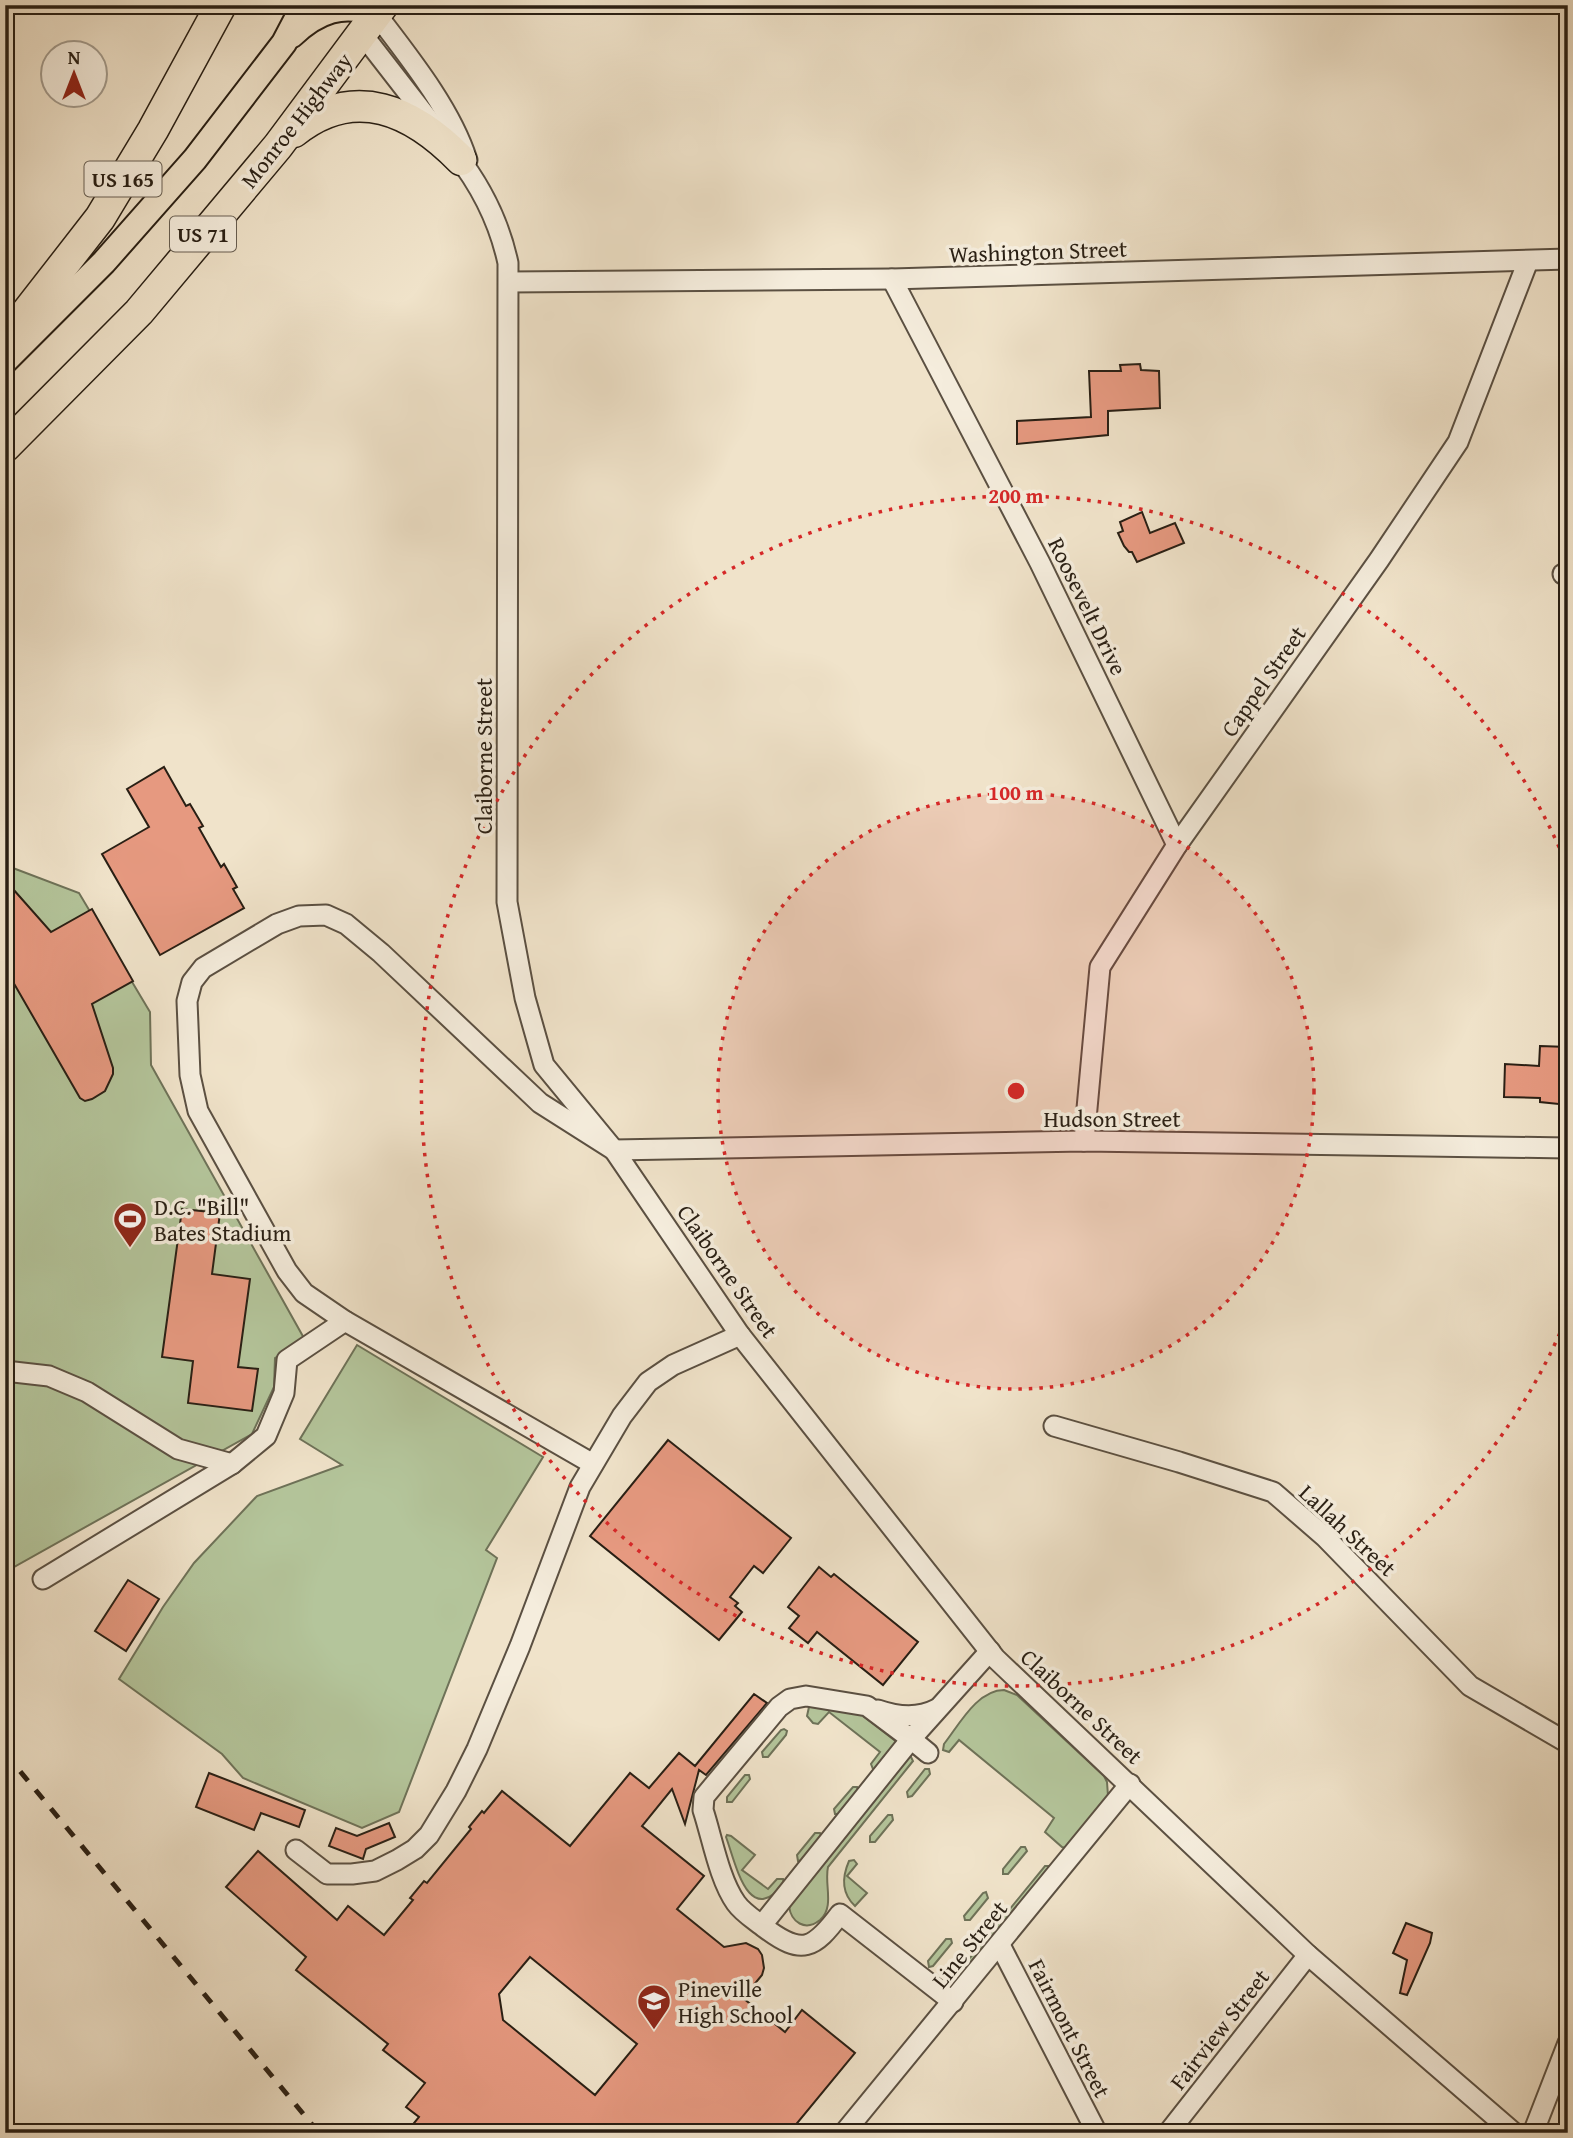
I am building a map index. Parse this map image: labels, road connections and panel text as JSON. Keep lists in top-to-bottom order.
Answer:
{
  "streets": {
    "highway": ["Monroe Highway", "US 165", "US 71"],
    "street": [
      "Washington Street",
      "Roosevelt Drive",
      "Cappel Street",
      "Claiborne Street",
      "Hudson Street",
      "Lallah Street",
      "Line Street",
      "Fairmont Street",
      "Fairview Street"
    ]
  },
  "crossings": [
    ["Monroe Highway", "Claiborne Street"],
    ["Washington Street", "Roosevelt Drive"],
    ["Washington Street", "Cappel Street"],
    ["Washington Street", "Claiborne Street"],
    ["Roosevelt Drive", "Cappel Street"],
    ["Cappel Street", "Hudson Street"],
    ["Claiborne Street", "Hudson Street"],
    ["Claiborne Street", "Line Street"],
    ["Claiborne Street", "Fairview Street"],
    ["Line Street", "Fairmont Street"]
  ],
  "places": {
    "sports": ["D.C. \"Bill\" Bates Stadium"],
    "school or university": ["Pineville High School"]
  },
  "north": "top",
  "rings": ["200 m", "100 m"]
}
